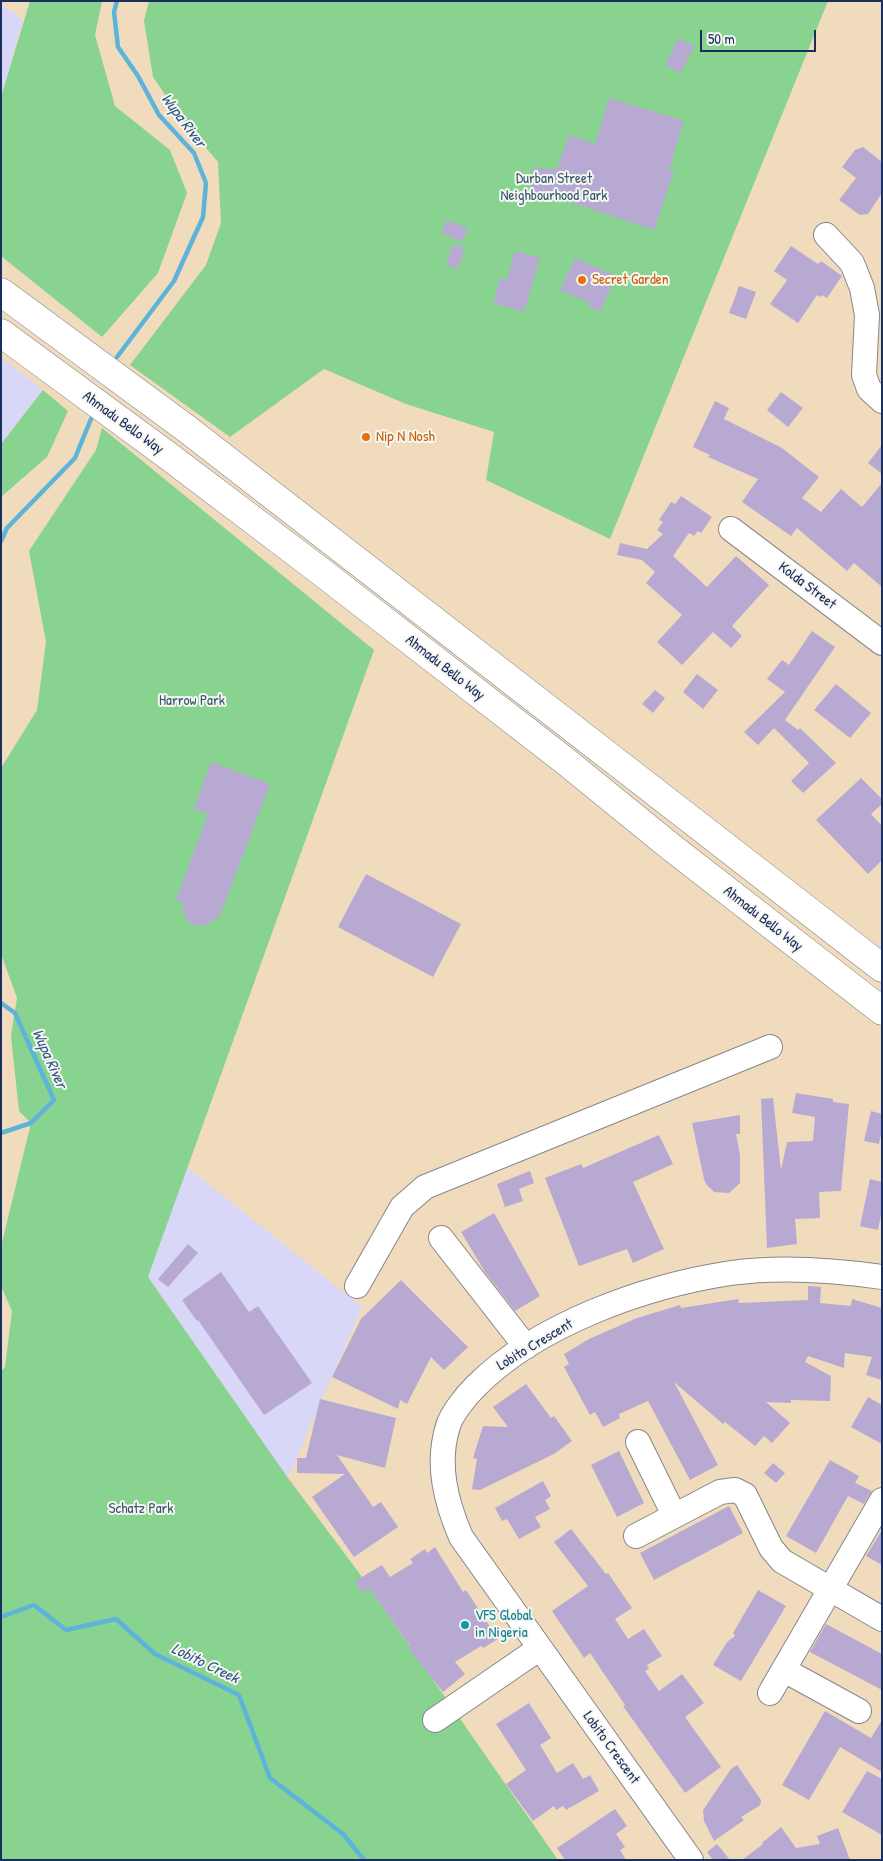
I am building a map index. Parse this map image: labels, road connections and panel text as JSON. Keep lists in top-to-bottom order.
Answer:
{
  "streets": {
    "main road": ["Ahmadu Bello Way"],
    "street": ["Kolda Street", "Lobito Crescent"]
  },
  "water": ["Wupa River", "Lobito Creek"],
  "parks": ["Durban Street Neighbourhood Park", "Harrow Park", "Schatz Park"],
  "places": ["Secret Garden", "Nip N Nosh", "VFS Global in Nigeria"],
  "scale_bar": "50 m"
}
